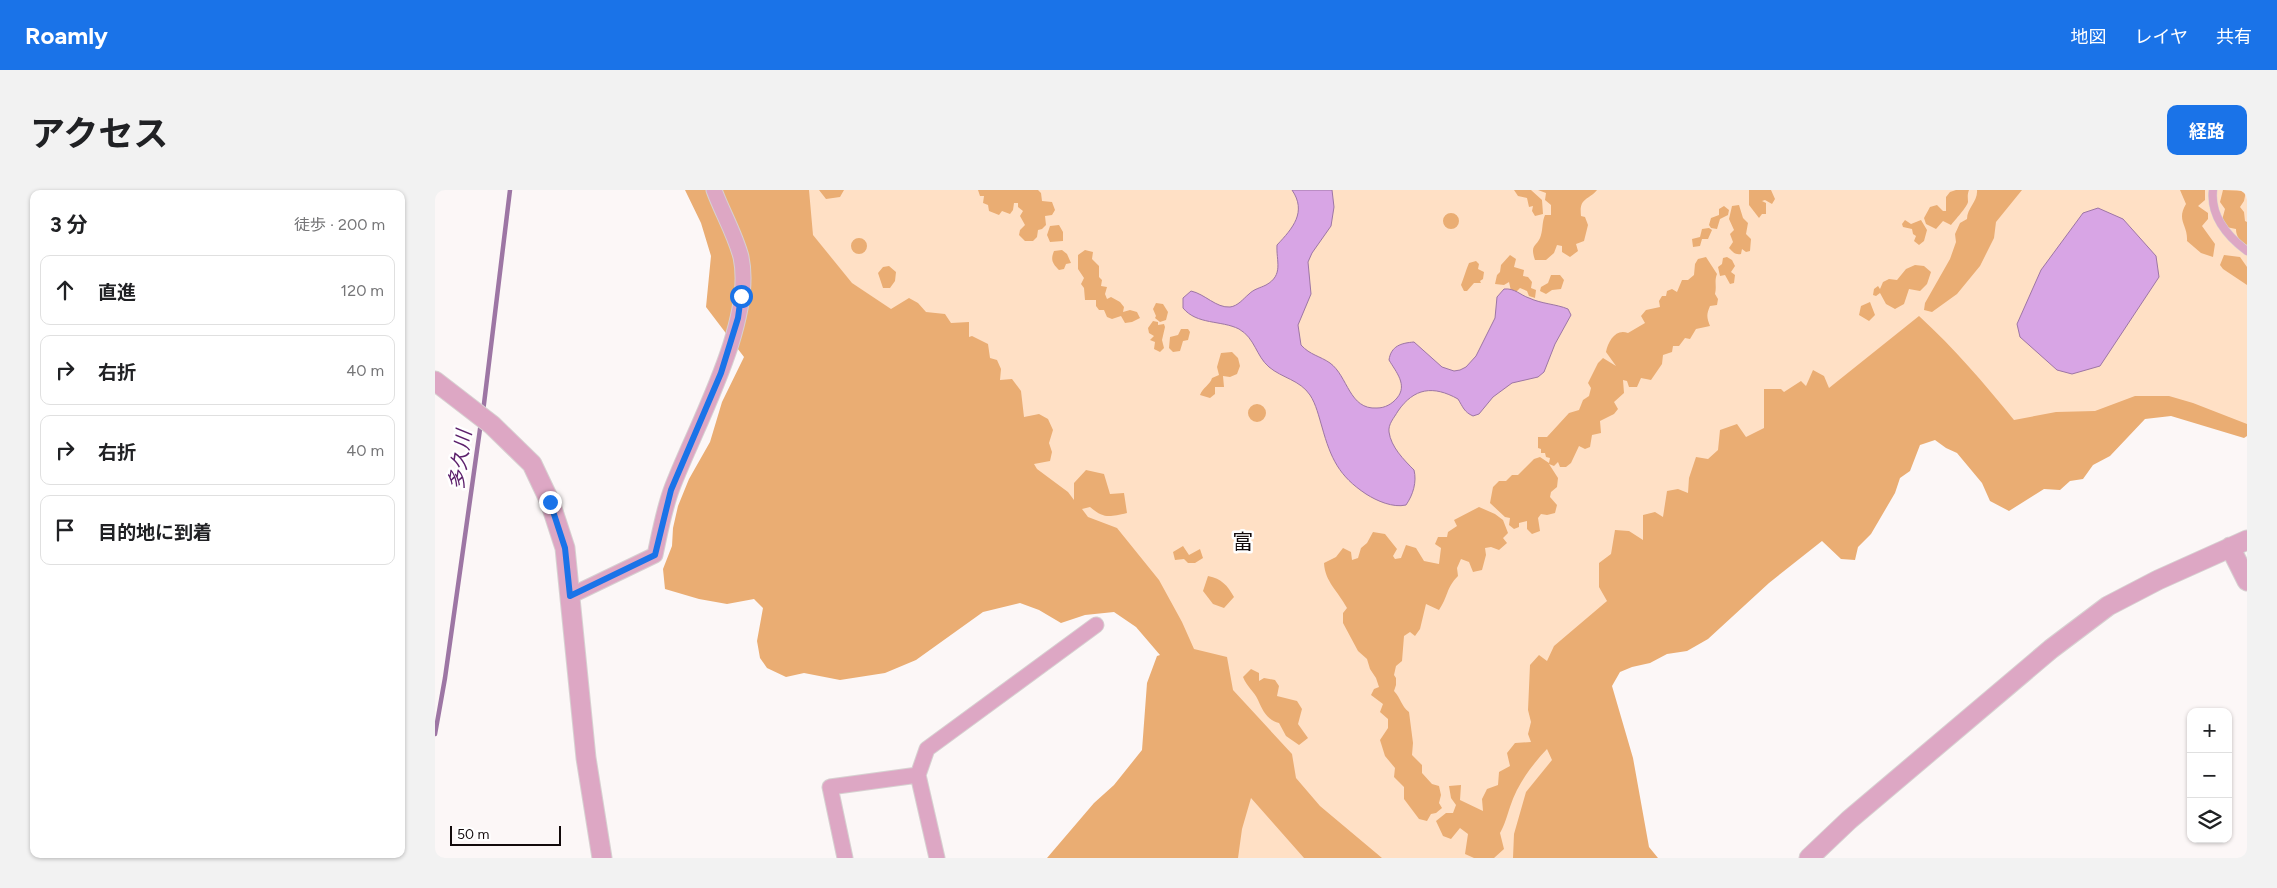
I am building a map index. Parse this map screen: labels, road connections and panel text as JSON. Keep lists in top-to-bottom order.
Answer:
{
  "districts": ["富"],
  "water": ["多久川"],
  "scale_bar": "50 m",
  "page": {
    "header": "Roamly",
    "nav": ["地図", "レイヤ", "共有"],
    "title": "アクセス",
    "buttons": "経路",
    "heading": ["3 分", "徒歩 · 200 m"],
    "list": [
      ["直進", "120 m"],
      ["右折", "40 m"],
      ["右折", "40 m"],
      "目的地に到着"
    ],
    "map_buttons": ["+", "−"],
    "scale": "50 m"
  }
}
